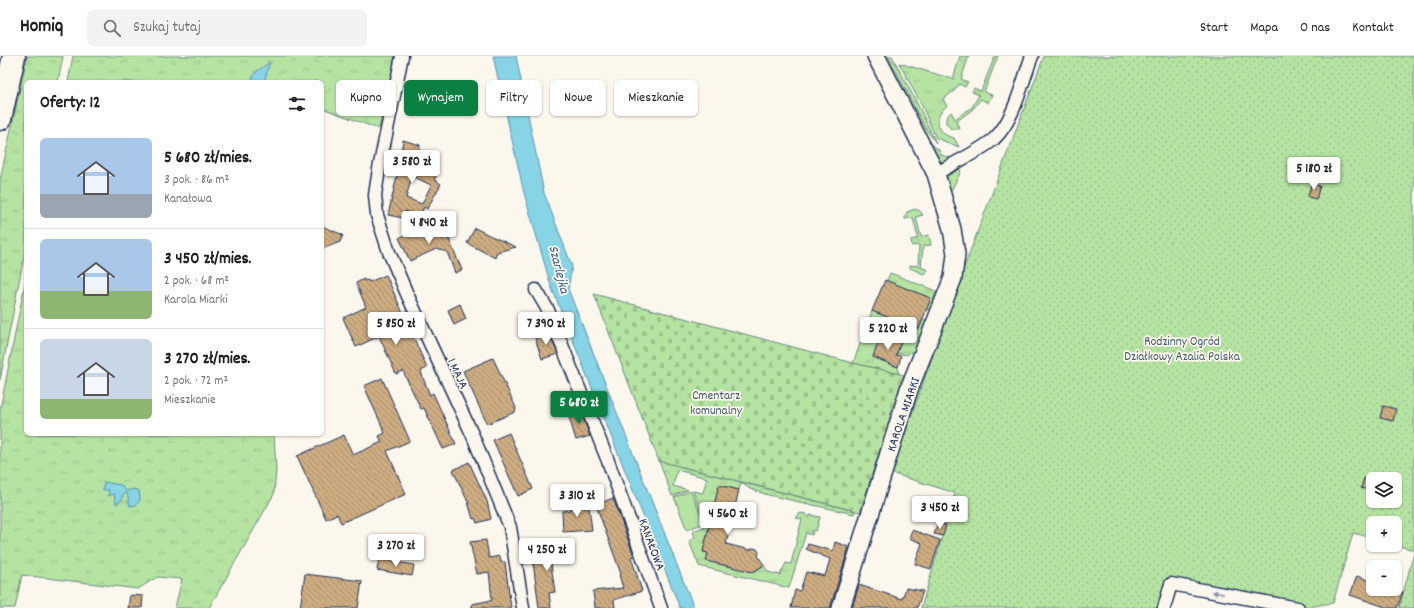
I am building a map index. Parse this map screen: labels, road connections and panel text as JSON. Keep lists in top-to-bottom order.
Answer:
{
  "streets": {
    "street": ["1 MAJA", "KAROLA MIARKI", "KANAŁOWA"]
  },
  "water": ["Szarlejka"],
  "parks": ["Rodzinny Ogród Działkowy Azalia Polska", "Cmentarz komunalny"],
  "page": {
    "header": "Homiq",
    "search": "Szukaj tutaj",
    "nav": [
      "Start",
      "Mapa",
      "O nas",
      "Kontakt"
    ],
    "chip": [
      "Kupno",
      "Wynajem",
      "Filtry",
      "Nowe",
      "Mieszkanie"
    ],
    "heading": "Oferty: 12",
    "list": [
      {
        "name": "5 680 zł/mies.",
        "note": "3 pok. · 86 m² · Kanałowa"
      },
      {
        "name": "3 450 zł/mies.",
        "note": "2 pok. · 68 m² · Karola Miarki"
      },
      {
        "name": "3 270 zł/mies.",
        "note": "2 pok. · 72 m² · Mieszkanie"
      }
    ],
    "price": [
      "3 580 zł",
      "5 180 zł",
      "4 840 zł",
      "5 850 zł",
      "7 390 zł",
      "5 220 zł",
      "5 680 zł",
      "3 310 zł",
      "3 450 zł",
      "4 560 zł",
      "3 270 zł",
      "4 250 zł"
    ],
    "map_buttons": ["+", "−"]
  }
}
